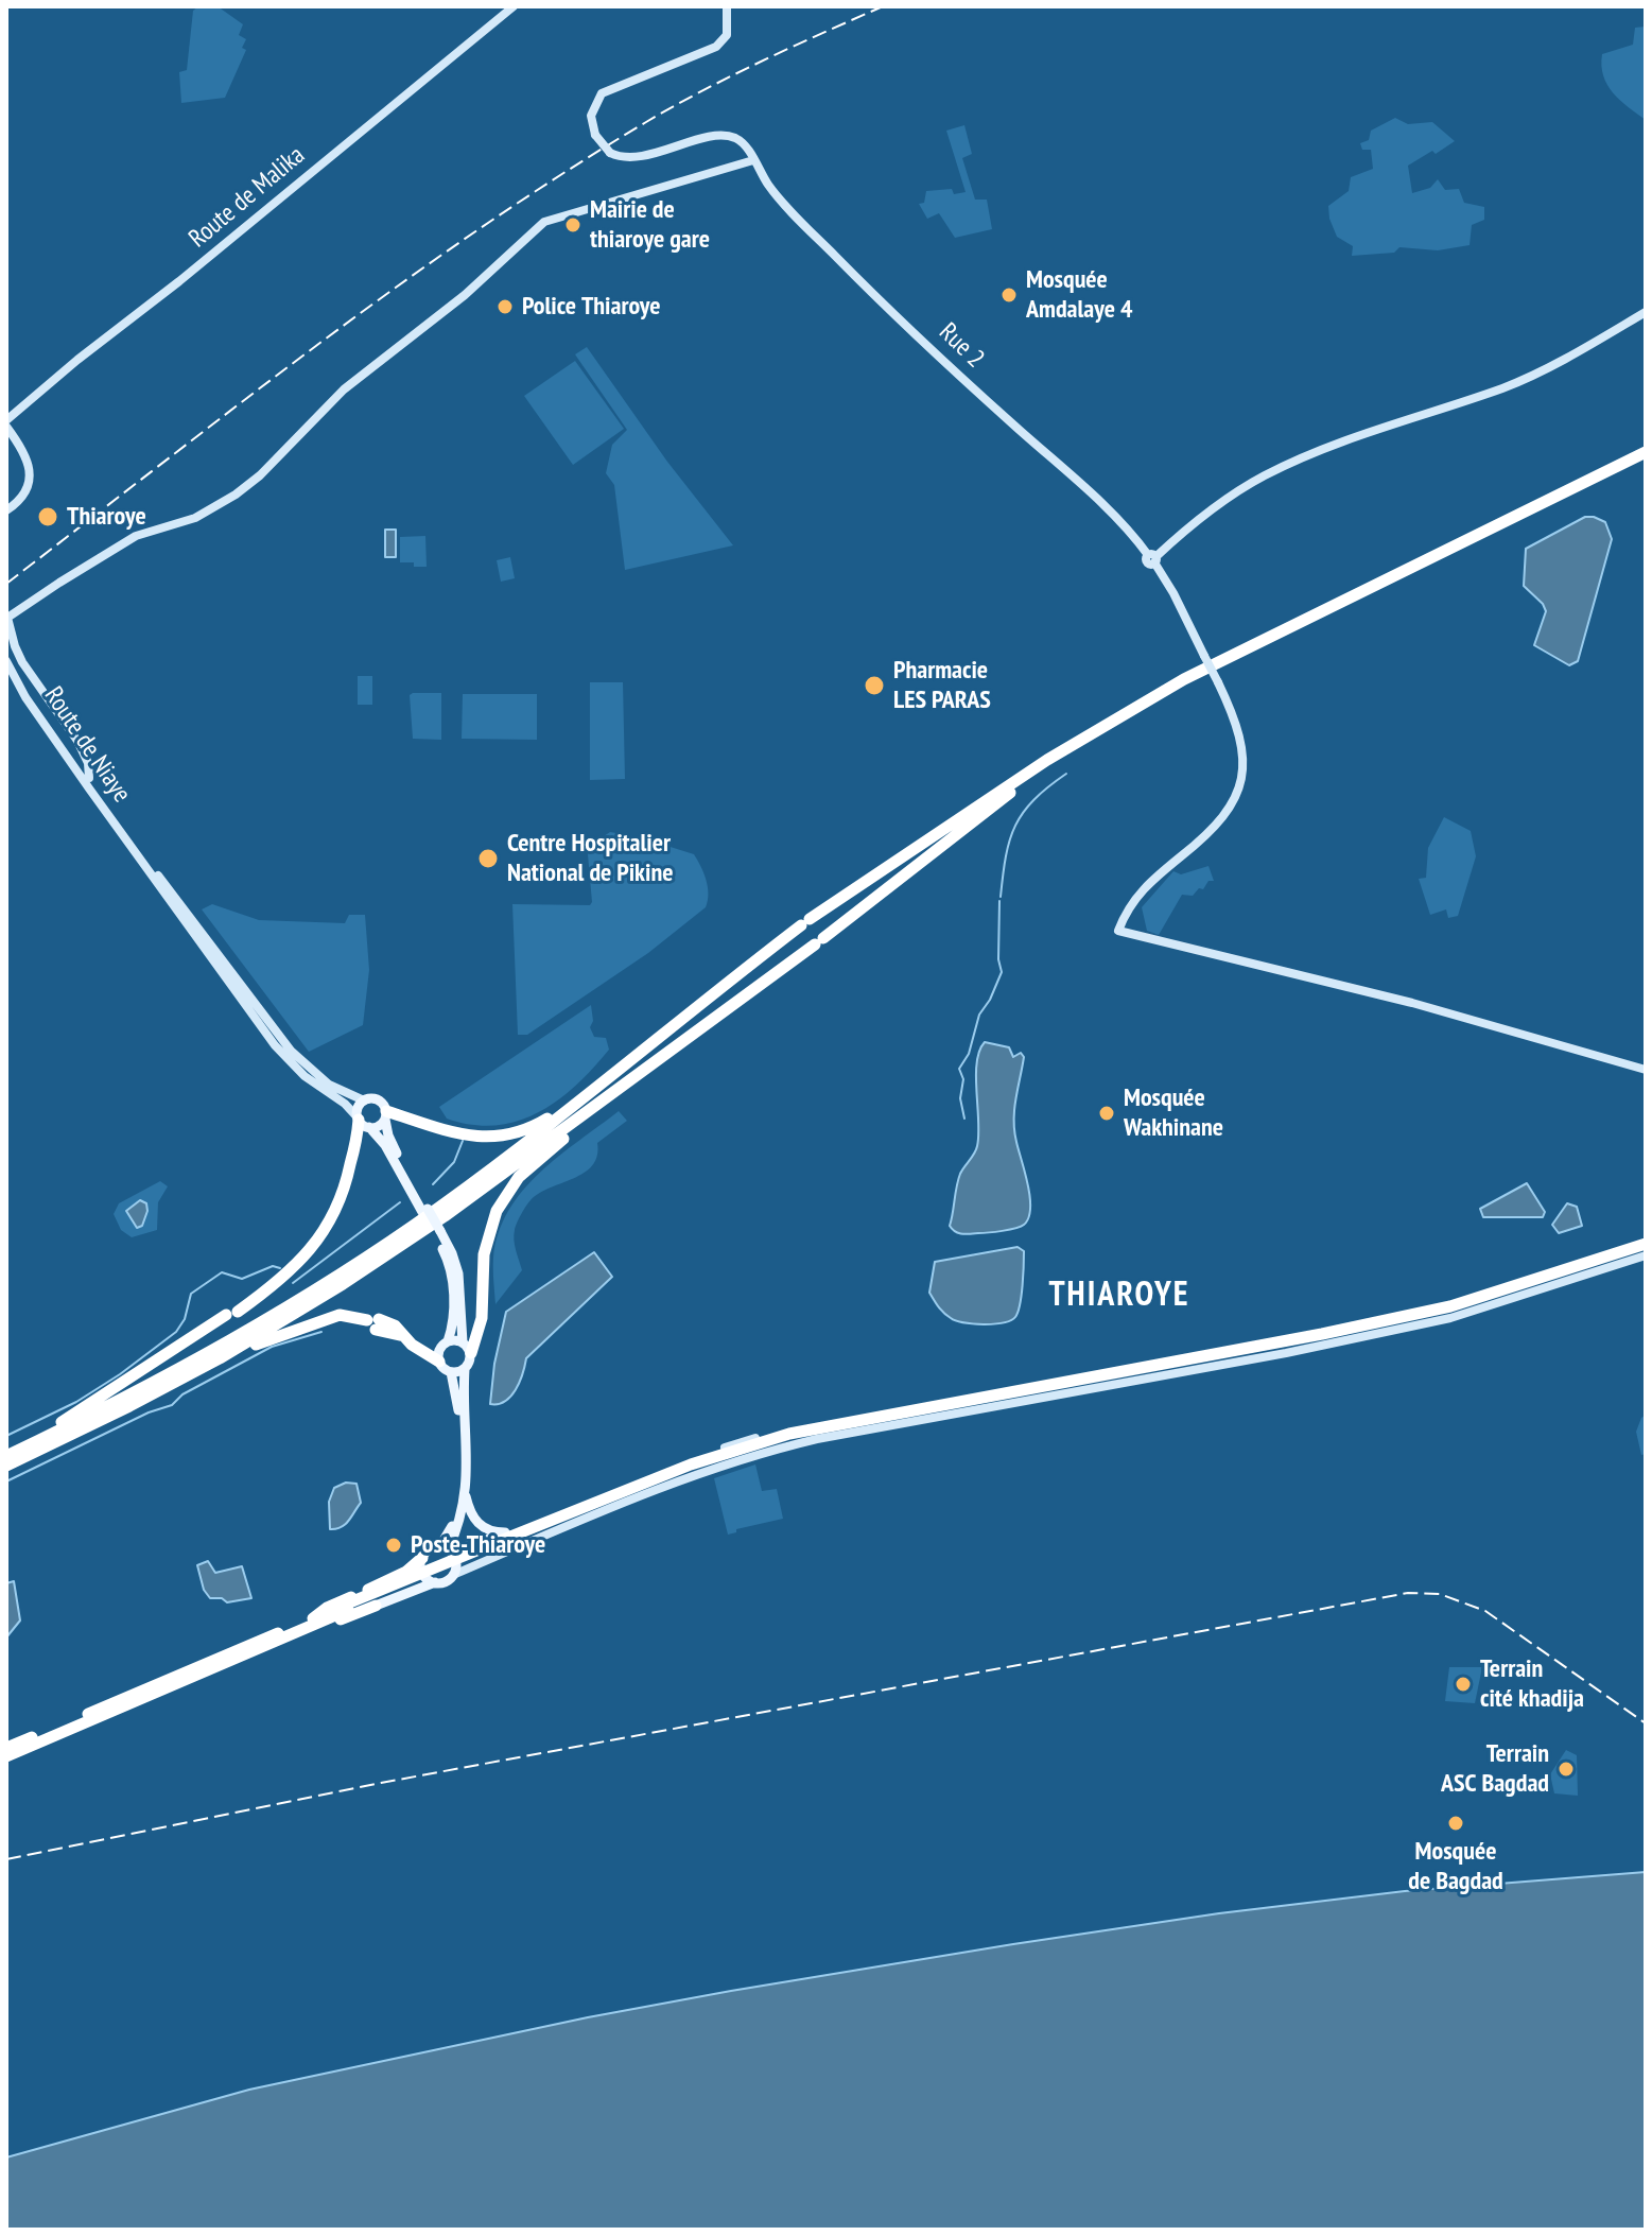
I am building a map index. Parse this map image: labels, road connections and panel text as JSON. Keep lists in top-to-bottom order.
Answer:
{
  "streets": {
    "street": ["Route de Malika", "Rue 2", "Route de Niaye"]
  },
  "districts": ["THIAROYE"],
  "places": [
    "Mairie de thiaroye gare",
    "Mosquée Amdalaye 4",
    "Police Thiaroye",
    "Thiaroye",
    "Pharmacie LES PARAS",
    "Centre Hospitalier National de Pikine",
    "Mosquée Wakhinane",
    "Poste-Thiaroye",
    "Terrain cité khadija",
    "Terrain ASC Bagdad",
    "Mosquée de Bagdad"
  ]
}
